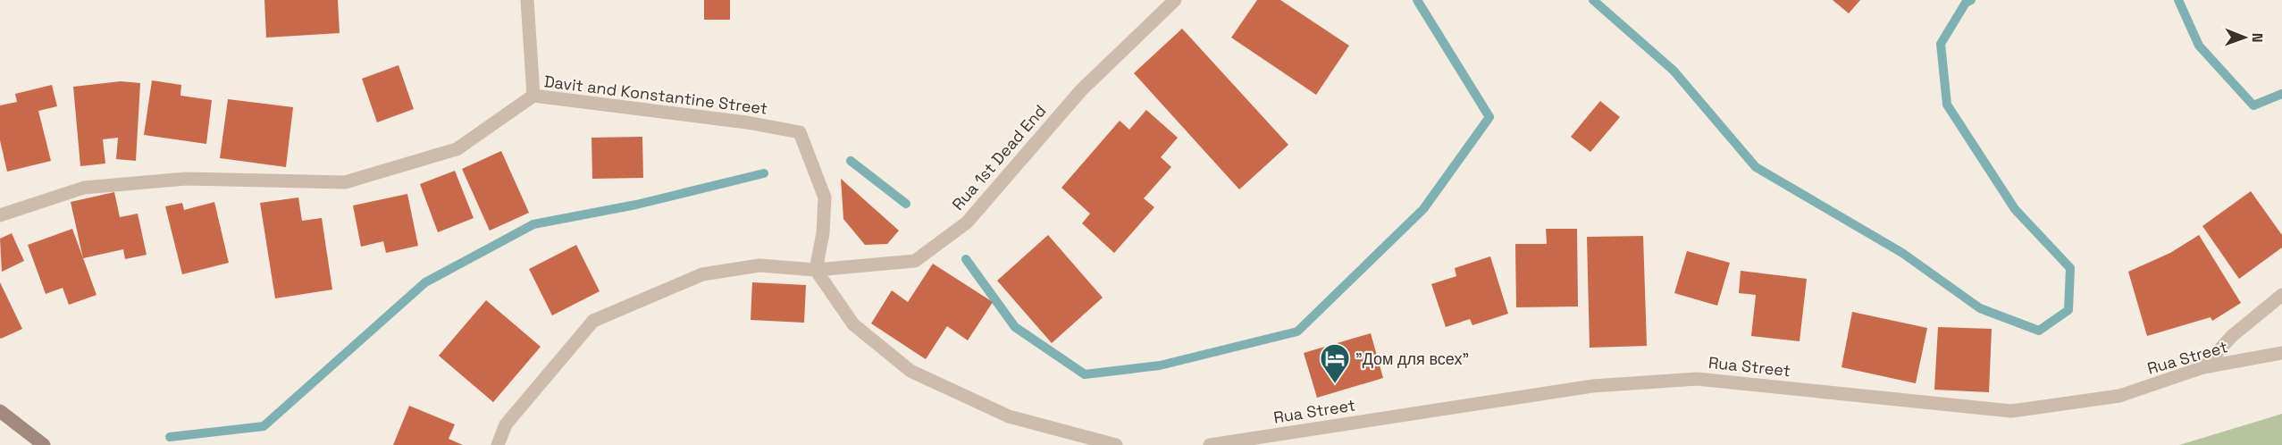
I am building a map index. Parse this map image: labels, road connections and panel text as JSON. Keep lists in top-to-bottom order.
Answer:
{
  "streets": {
    "street": ["Davit and Konstantine Street", "Rua 1st Dead End", "Rua Street"]
  },
  "crossings": [
    ["Davit and Konstantine Street", "Rua 1st Dead End"]
  ],
  "places": {
    "hotel": ["\"Дом для всех\""]
  },
  "north": "right"
}
